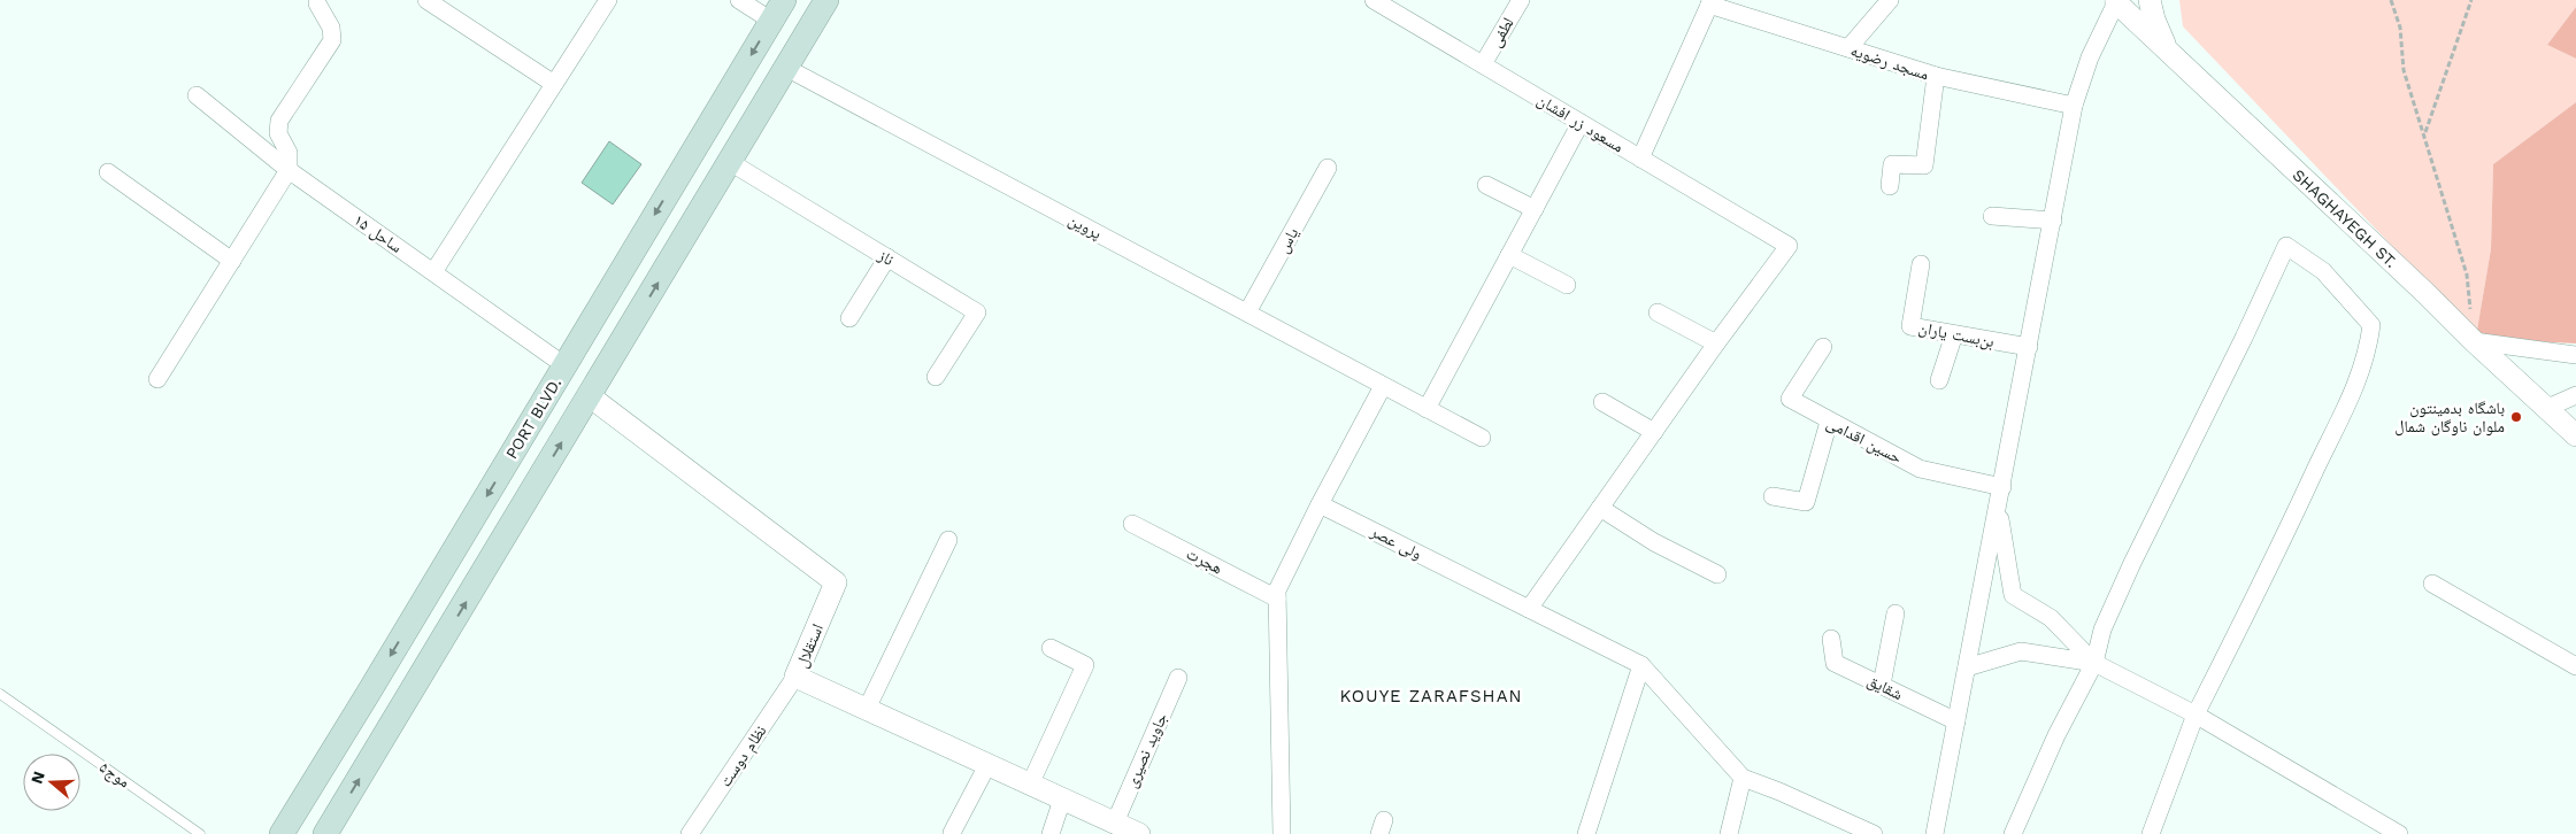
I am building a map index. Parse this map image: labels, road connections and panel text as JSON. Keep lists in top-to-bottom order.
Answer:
{
  "streets": {
    "main road": ["PORT BLVD."],
    "street": [
      "لطفی",
      "مسجد رضویه",
      "مسعود زر افشان",
      "SHAGHAYEGH ST.",
      "پروین",
      "ساحل ۱۵",
      "یاس",
      "ناز",
      "بن‌بست یاران",
      "حسین اقدامی",
      "ولی عصر",
      "هجرت",
      "استقلال",
      "شقایق",
      "جاوید نصیری",
      "نظام دوست"
    ],
    "lane": ["موج۵"]
  },
  "crossings": [
    ["لطفی", "مسعود زر افشان"],
    ["پروین", "یاس"],
    ["ساحل ۱۵", "PORT BLVD."],
    ["استقلال", "جاوید نصیری"],
    ["استقلال", "نظام دوست"]
  ],
  "districts": ["KOUYE ZARAFSHAN"],
  "places": ["باشگاه بدمینتون ملوان ناوگان شمال"],
  "north": "left"
}
